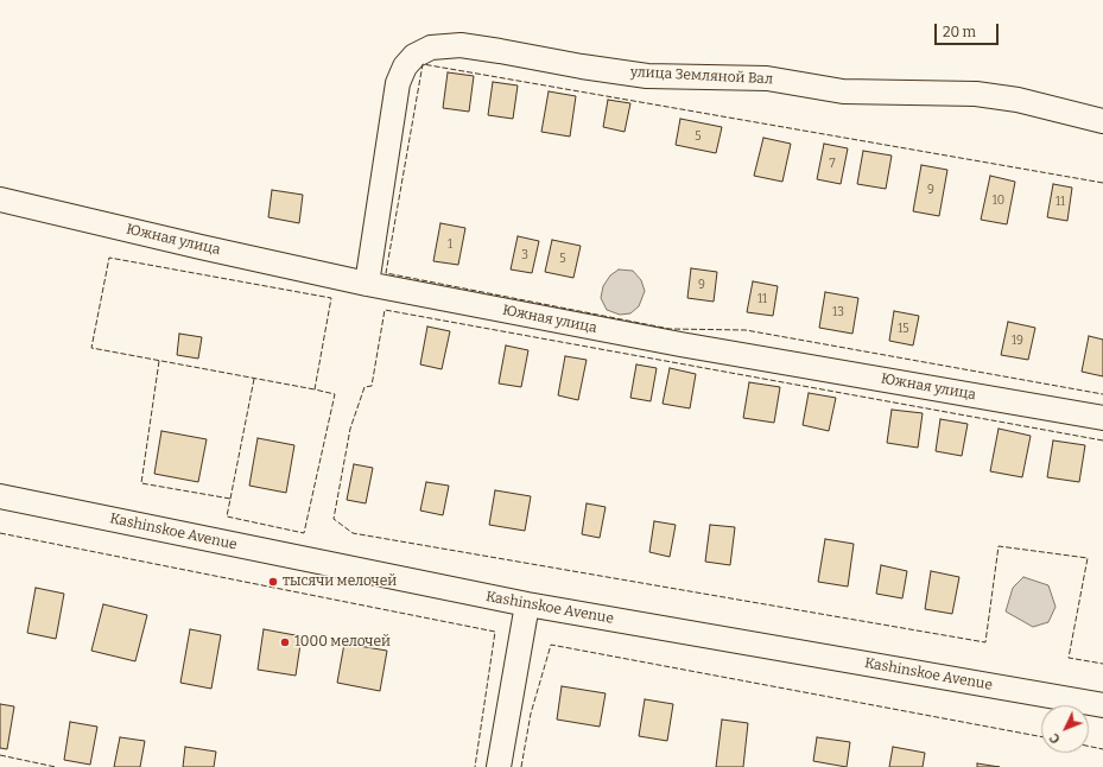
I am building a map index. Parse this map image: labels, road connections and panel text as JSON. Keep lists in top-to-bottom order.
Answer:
{
  "streets": {
    "street": ["улица Земляной Вал", "Южная улица", "Kashinskoe Avenue"]
  },
  "crossings": [
    ["улица Земляной Вал", "Южная улица"]
  ],
  "places": ["тысячи мелочей", "1000 мелочей"],
  "house_numbers": [
    "5",
    "7",
    "9",
    "10",
    "11",
    "1",
    "3",
    "5",
    "9",
    "11",
    "13",
    "15",
    "19"
  ],
  "scale_bar": "20 m",
  "north": "bottom left"
}
